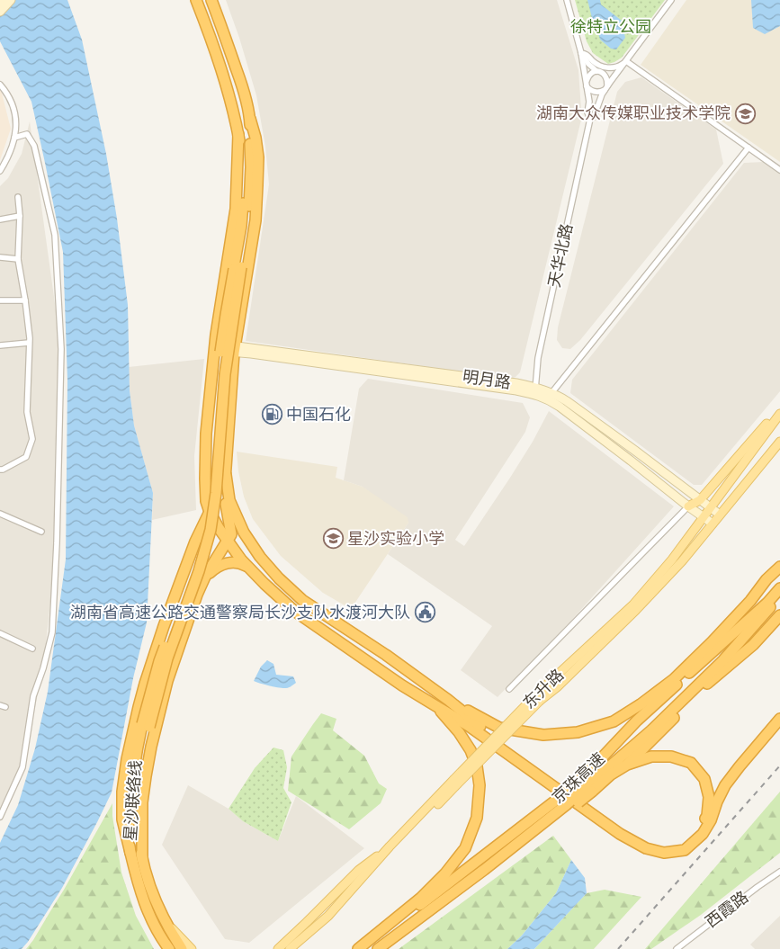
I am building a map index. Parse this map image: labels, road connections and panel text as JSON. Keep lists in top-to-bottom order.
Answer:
{
  "streets": {
    "highway": ["京珠高速", "星沙联络线"],
    "main road": ["东升路"],
    "street": ["天华北路", "明月路", "西霞路"]
  },
  "crossings": [
    ["天华北路", "明月路"],
    ["明月路", "东升路"]
  ],
  "parks": ["徐特立公园"],
  "places": {
    "school or university": ["湖南大众传媒职业技术学院", "星沙实验小学"],
    "fuel station": ["中国石化"],
    "public building": ["湖南省高速公路交通警察局长沙支队水渡河大队"]
  }
}
